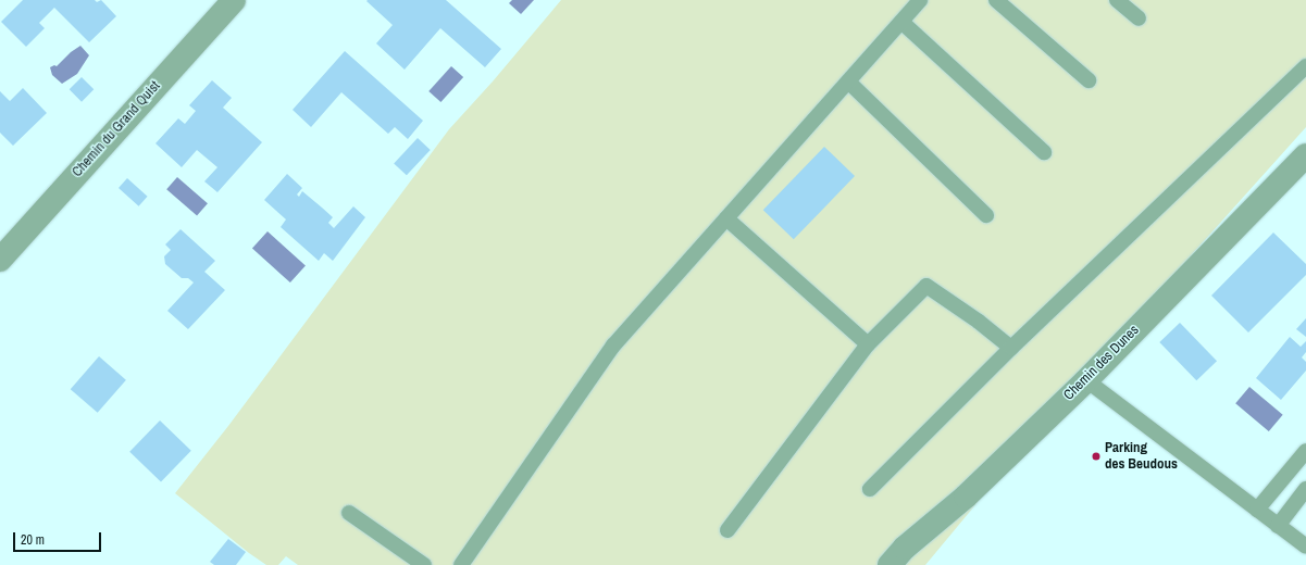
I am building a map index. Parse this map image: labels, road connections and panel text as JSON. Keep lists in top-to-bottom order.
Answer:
{
  "streets": {
    "street": ["Chemin du Grand Quist", "Chemin des Dunes"]
  },
  "places": ["Parking des Beudous"],
  "scale_bar": "20 m"
}
